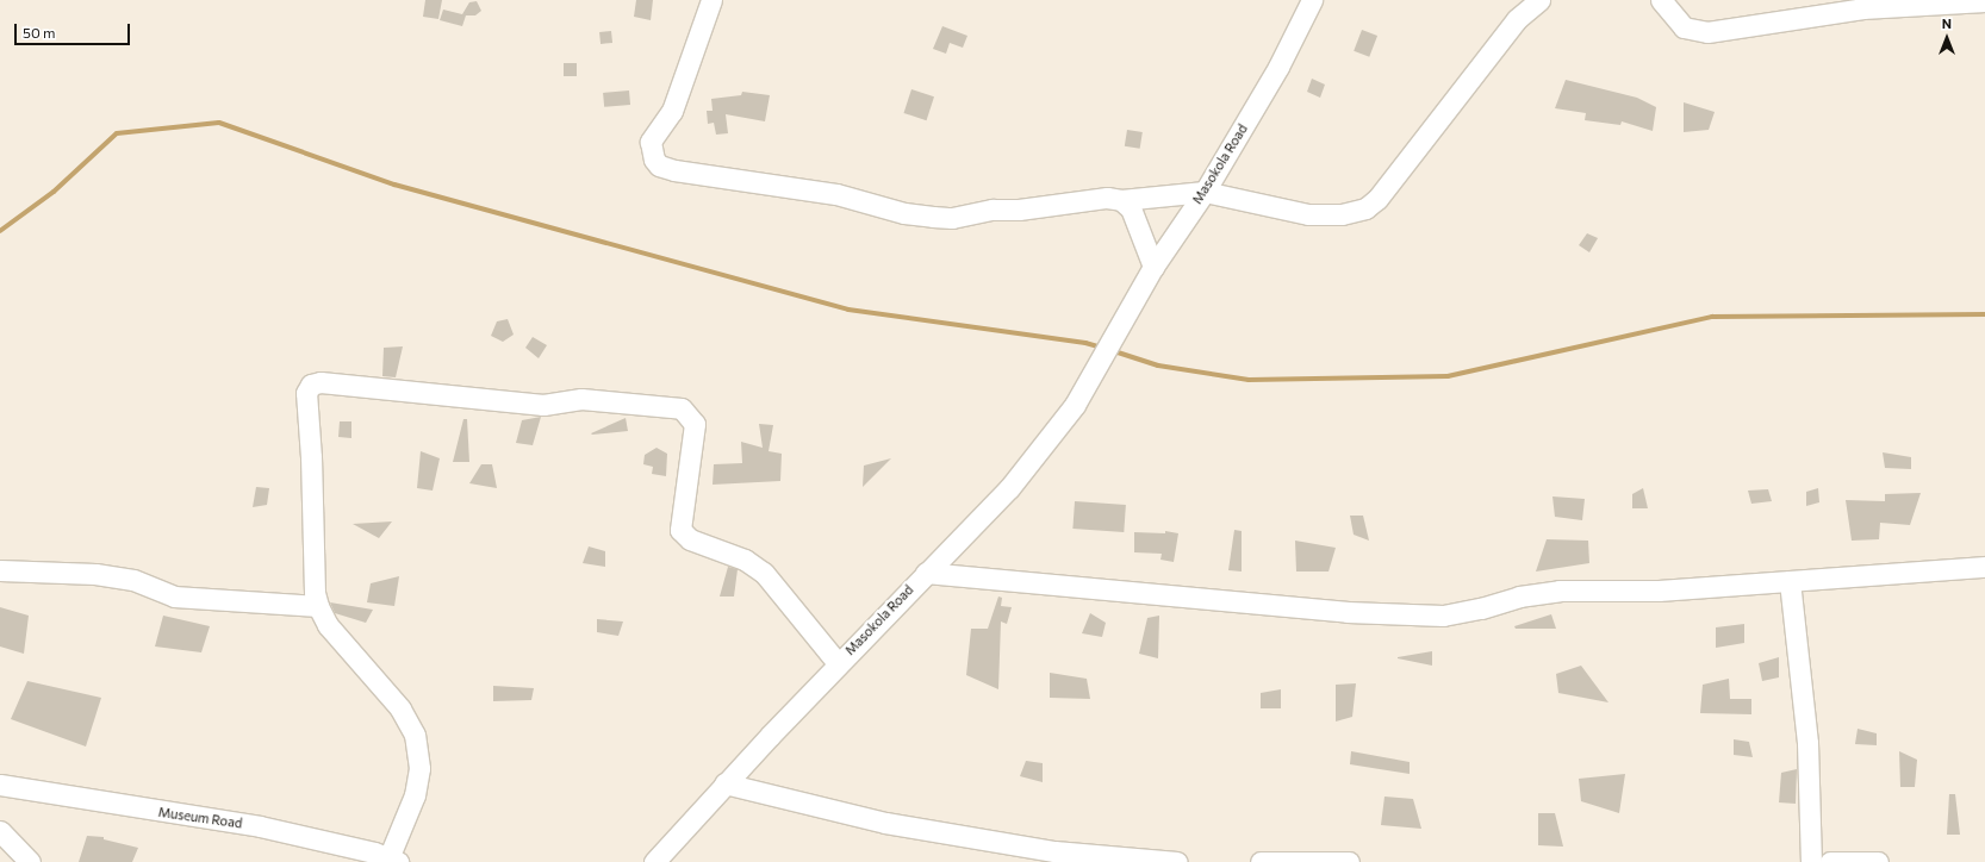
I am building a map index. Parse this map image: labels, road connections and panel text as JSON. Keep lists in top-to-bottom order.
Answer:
{
  "streets": {
    "street": ["Masokola Road", "Museum Road"]
  },
  "scale_bar": "50 m",
  "north": "top"
}
